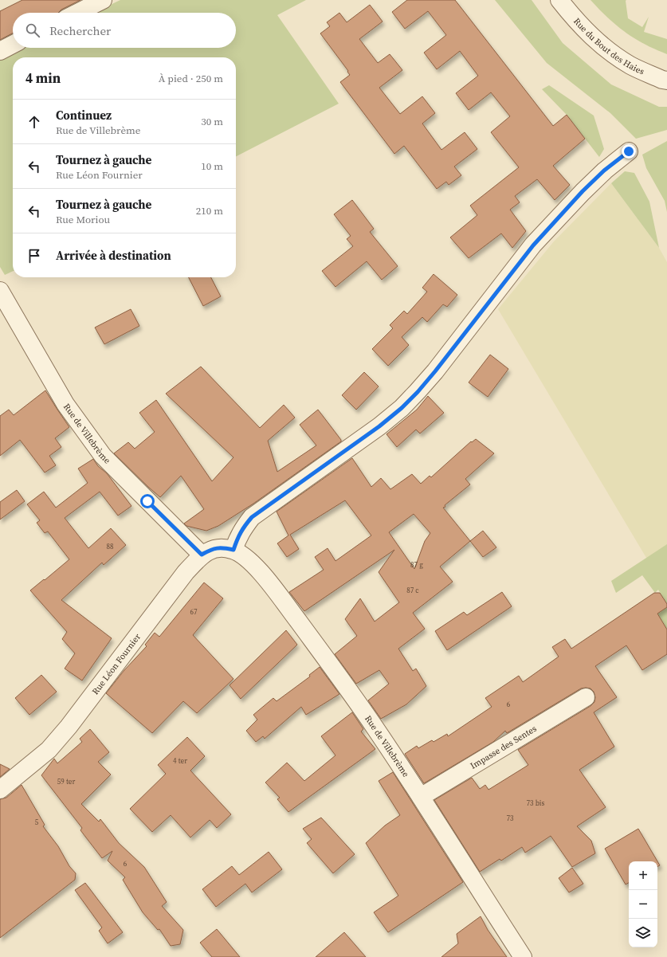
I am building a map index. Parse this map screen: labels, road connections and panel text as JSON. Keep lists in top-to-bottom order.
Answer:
{
  "streets": {
    "street": [
      "Rue du Bout des Haies",
      "Rue de Villebrème",
      "Rue Léon Fournier",
      "Impasse des Sentes"
    ]
  },
  "crossings": [
    ["Rue de Villebrème", "Rue Léon Fournier"],
    ["Rue de Villebrème", "Impasse des Sentes"]
  ],
  "house_numbers": [
    "88",
    "87 g",
    "87 c",
    "67",
    "6",
    "4 ter",
    "59 ter",
    "73 bis",
    "73",
    "5",
    "6"
  ],
  "page": {
    "search": "Rechercher",
    "heading": ["4 min", "À pied · 250 m"],
    "list": [
      ["Continuez", "Rue de Villebrème", "30 m"],
      ["Tournez à gauche", "Rue Léon Fournier", "10 m"],
      ["Tournez à gauche", "Rue Moriou", "210 m"],
      "Arrivée à destination"
    ],
    "map_buttons": ["+", "−"]
  }
}
